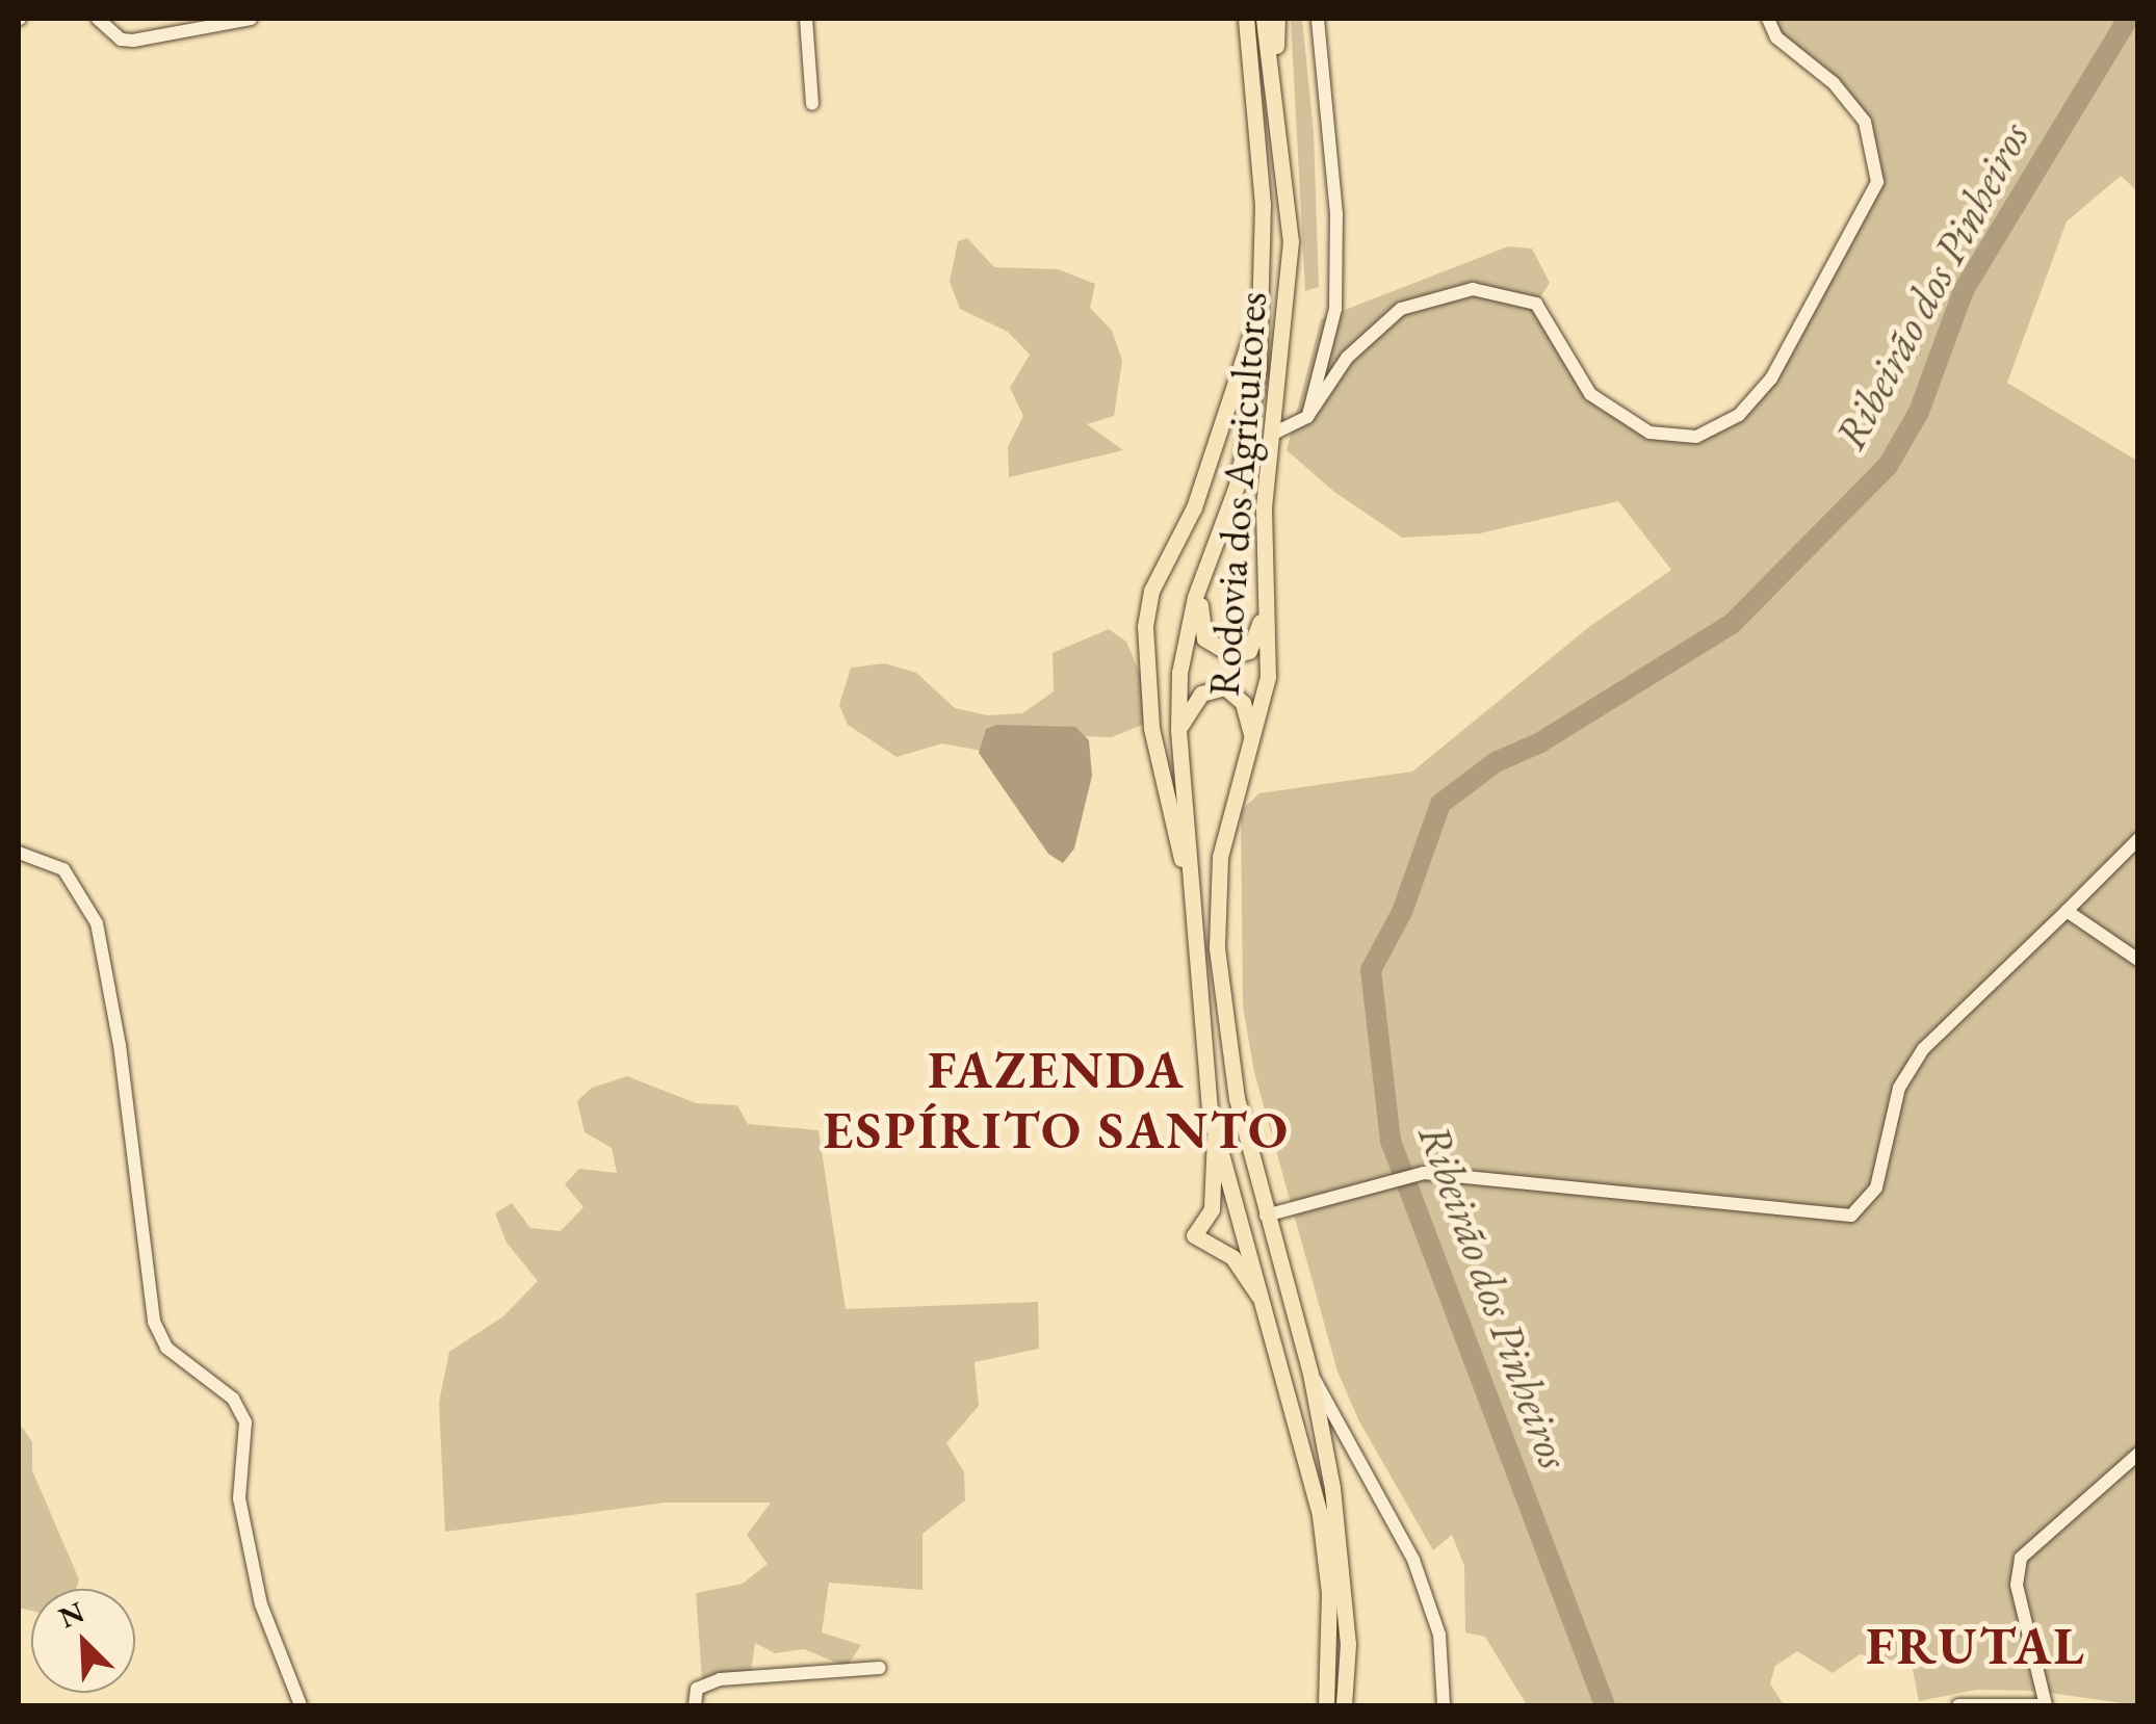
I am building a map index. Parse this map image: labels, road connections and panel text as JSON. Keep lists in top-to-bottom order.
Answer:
{
  "streets": {
    "main road": ["Rodovia dos Agricultores"]
  },
  "districts": ["FAZENDA ESPÍRITO SANTO", "FRUTAL"],
  "water": ["Ribeirão dos Pinheiros"],
  "north": "top left"
}
